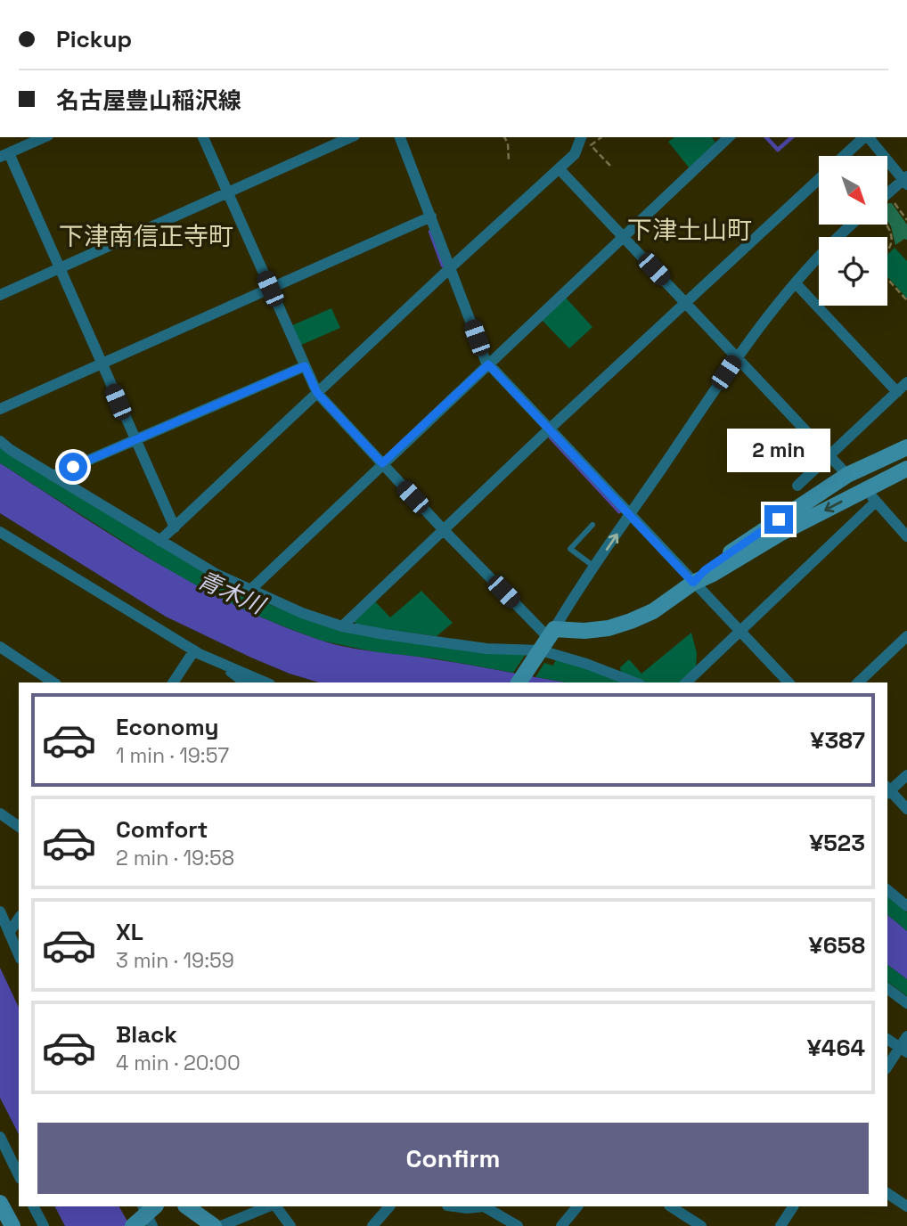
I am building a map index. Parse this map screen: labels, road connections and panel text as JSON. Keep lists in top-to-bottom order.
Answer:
{
  "districts": ["下津土山町", "下津南信正寺町"],
  "water": ["青木川"],
  "north": "bottom right",
  "page": {
    "banner": ["Pickup", "名古屋豊山稲沢線"],
    "bubble": "2 min",
    "list": [
      {
        "name": "Economy",
        "note": "1 min · 19:57",
        "value": "¥387"
      },
      {
        "name": "Comfort",
        "note": "2 min · 19:58",
        "value": "¥523"
      },
      {
        "name": "XL",
        "note": "3 min · 19:59",
        "value": "¥658"
      },
      {
        "name": "Black",
        "note": "4 min · 20:00",
        "value": "¥464"
      }
    ],
    "buttons": "Confirm"
  }
}
